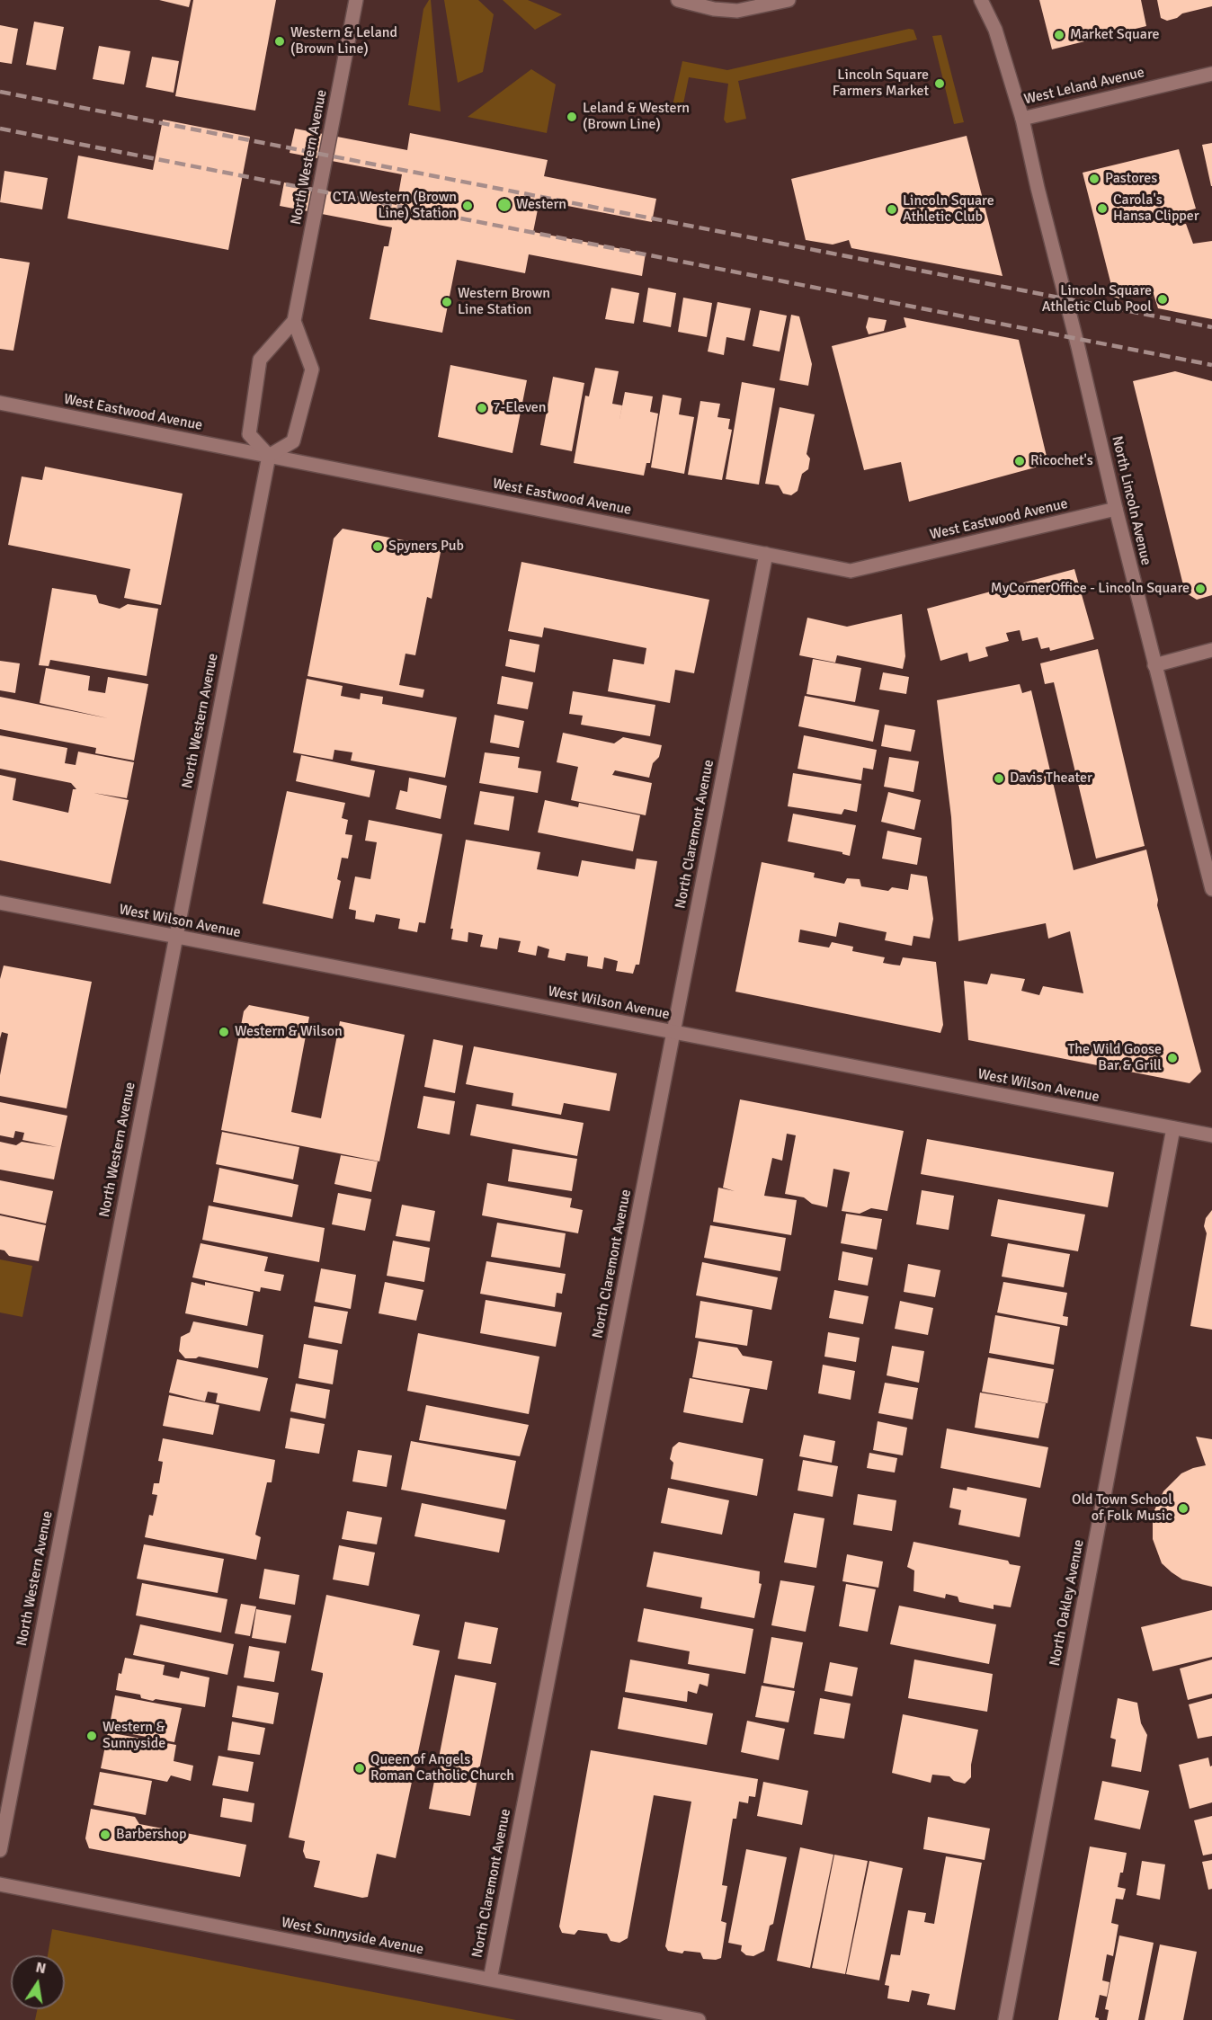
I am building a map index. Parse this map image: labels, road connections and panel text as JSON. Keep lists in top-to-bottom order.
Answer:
{
  "streets": {
    "street": [
      "West Leland Avenue",
      "North Western Avenue",
      "West Eastwood Avenue",
      "North Lincoln Avenue",
      "North Claremont Avenue",
      "West Wilson Avenue",
      "North Oakley Avenue",
      "West Sunnyside Avenue"
    ]
  },
  "crossings": [
    ["West Leland Avenue", "North Lincoln Avenue"],
    ["North Western Avenue", "West Eastwood Avenue"],
    ["North Western Avenue", "West Wilson Avenue"],
    ["West Eastwood Avenue", "North Lincoln Avenue"],
    ["West Eastwood Avenue", "North Claremont Avenue"],
    ["North Claremont Avenue", "West Wilson Avenue"],
    ["North Claremont Avenue", "West Sunnyside Avenue"],
    ["West Wilson Avenue", "North Oakley Avenue"]
  ],
  "places": [
    "Market Square",
    "Western & Leland (Brown Line)",
    "Lincoln Square Farmers Market",
    "Leland & Western (Brown Line)",
    "Pastores",
    "Western",
    "CTA Western (Brown Line) Station",
    "Carola's Hansa Clipper",
    "Lincoln Square Athletic Club",
    "Lincoln Square Athletic Club Pool",
    "Western Brown Line Station",
    "7-Eleven",
    "Ricochet's",
    "Spyners Pub",
    "MyCornerOffice - Lincoln Square",
    "Davis Theater",
    "Western & Wilson",
    "The Wild Goose Bar & Grill",
    "Old Town School of Folk Music",
    "Western & Sunnyside",
    "Queen of Angels Roman Catholic Church",
    "Barbershop"
  ],
  "north": "top"
}
